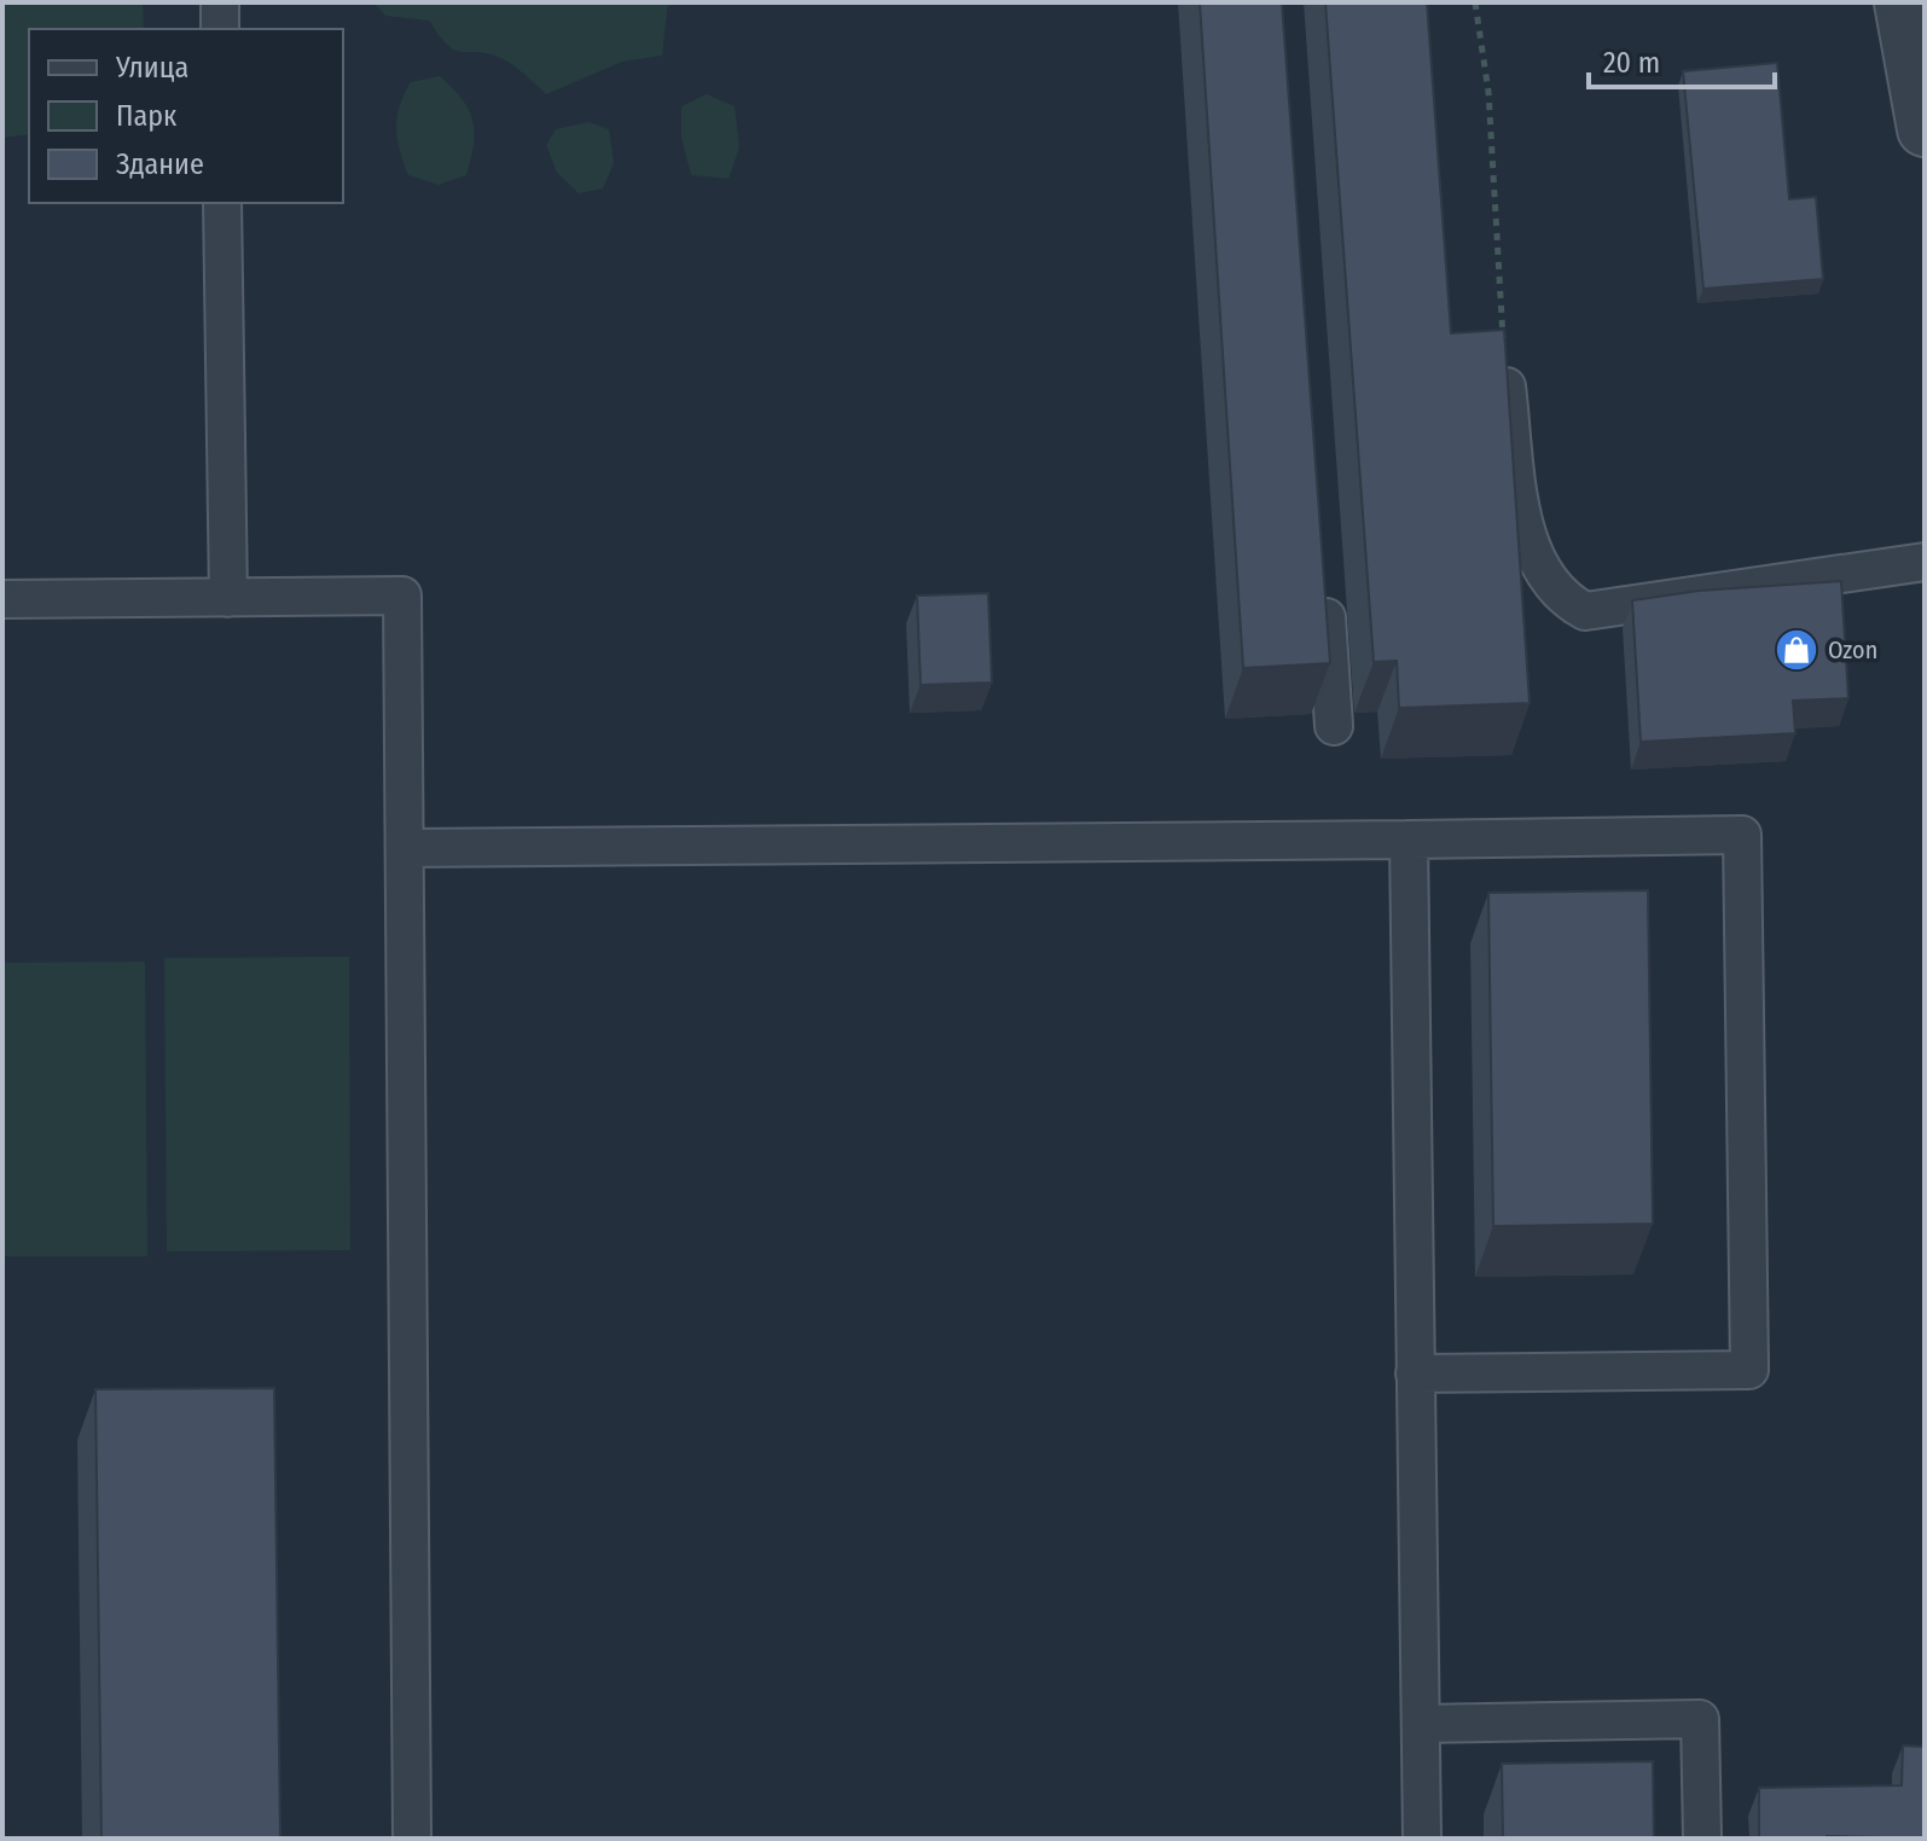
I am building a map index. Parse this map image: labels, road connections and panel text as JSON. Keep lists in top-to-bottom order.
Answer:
{
  "places": {
    "shop": ["Ozon"]
  },
  "legend": ["Улица", "Парк", "Здание"],
  "scale_bar": "20 m"
}
